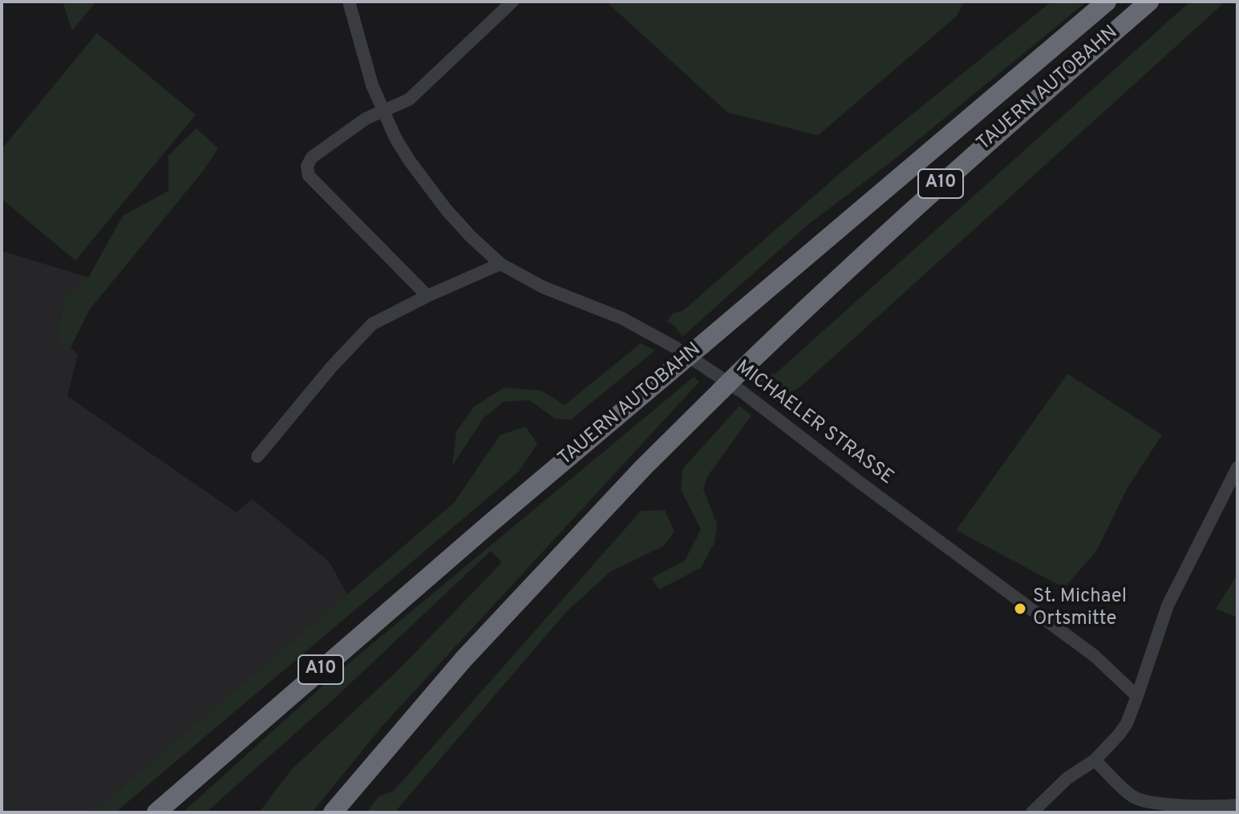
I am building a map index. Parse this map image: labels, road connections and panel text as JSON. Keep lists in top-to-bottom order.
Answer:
{
  "streets": {
    "highway": ["TAUERN AUTOBAHN", "A10"],
    "street": ["MICHAELER STRASSE"]
  },
  "places": ["St. Michael Ortsmitte"]
}
